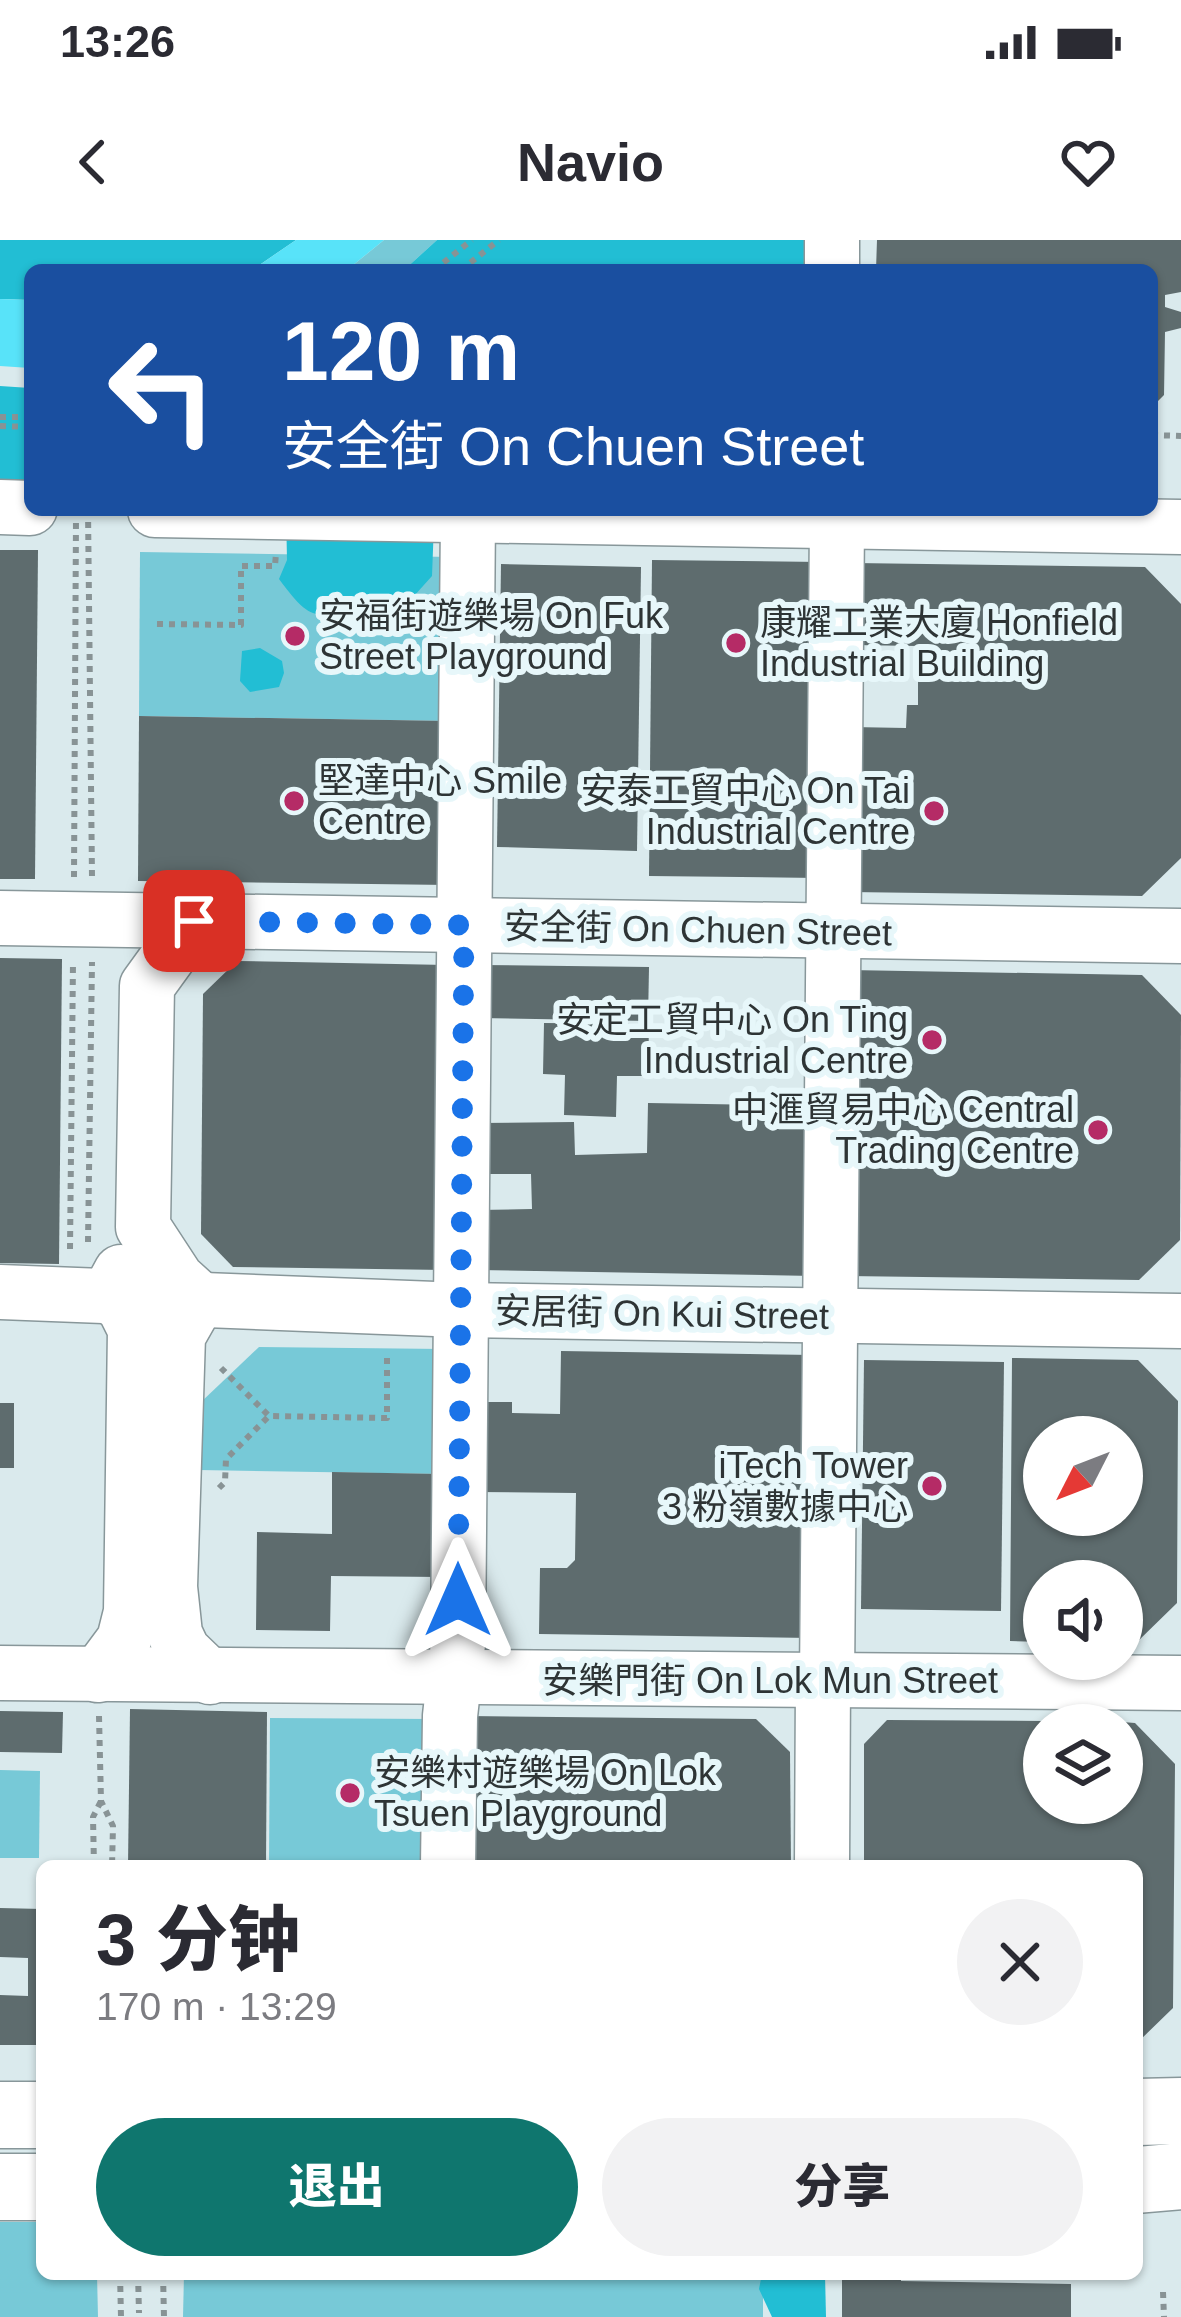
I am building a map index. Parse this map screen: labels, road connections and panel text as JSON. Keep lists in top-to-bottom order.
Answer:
{
  "streets": {
    "street": ["安全街 On Chuen Street", "安居街 On Kui Street", "安樂門街 On Lok Mun Street"]
  },
  "places": [
    "安福街遊樂場 On Fuk Street Playground",
    "康耀工業大廈 Honfield Industrial Building",
    "堅達中心 Smile Centre",
    "安泰工貿中心 On Tai Industrial Centre",
    "安定工貿中心 On Ting Industrial Centre",
    "中滙貿易中心 Central Trading Centre",
    "iTech Tower 3 粉嶺數據中心",
    "安樂村遊樂場 On Lok Tsuen Playground"
  ],
  "north": "bottom left",
  "page": {
    "status": "13:26",
    "header": "Navio",
    "turn": ["120 m", "安全街 On Chuen Street"],
    "heading": ["3 分钟", "170 m · 13:29"],
    "buttons": ["退出", "分享"]
  }
}
